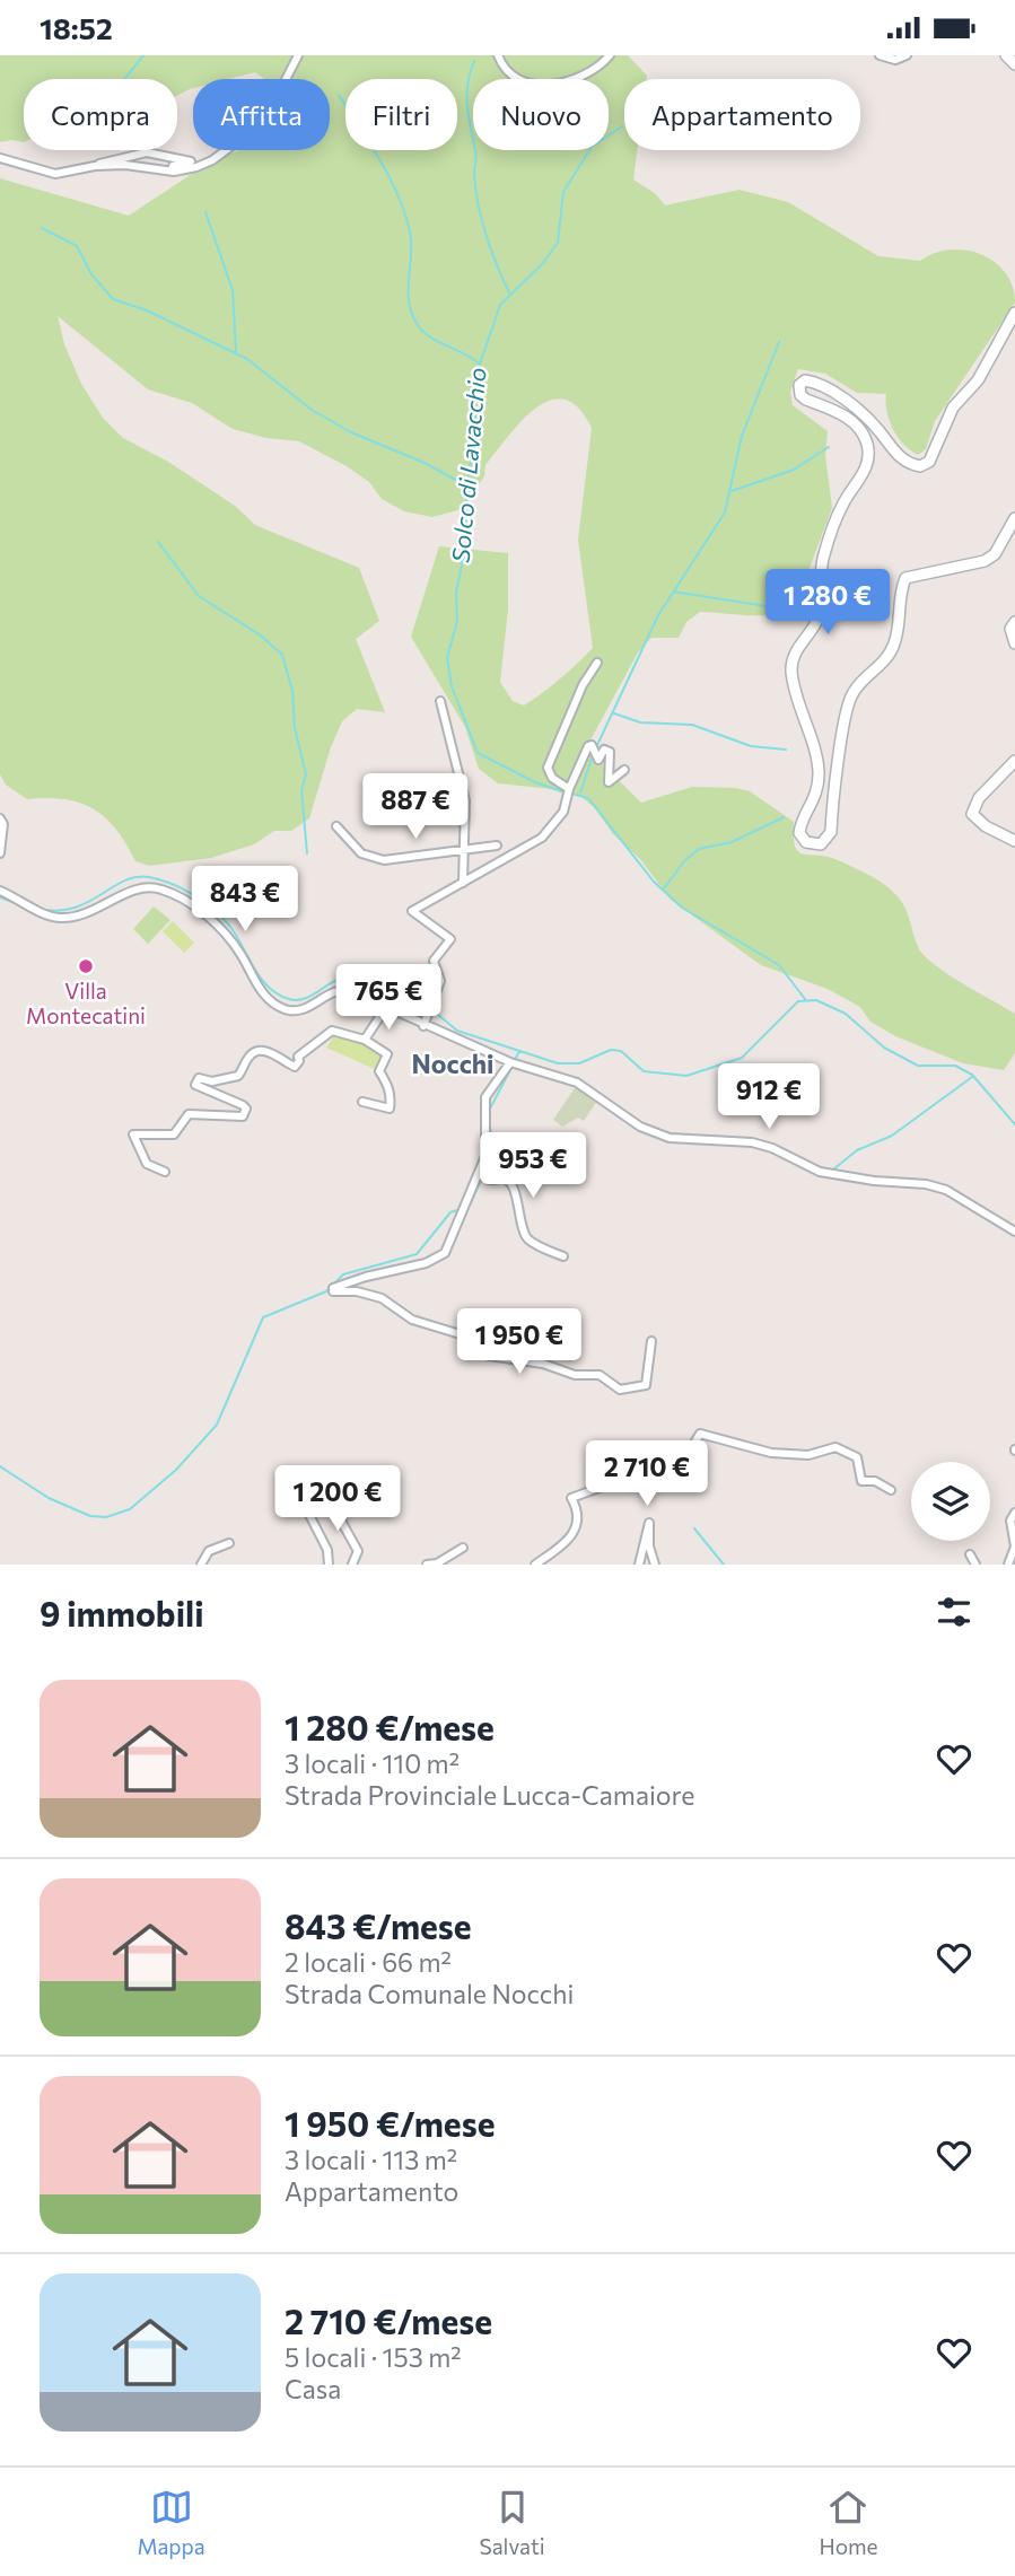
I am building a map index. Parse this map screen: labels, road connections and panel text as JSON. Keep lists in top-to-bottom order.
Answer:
{
  "districts": ["Nocchi"],
  "water": ["Solco di Lavacchio"],
  "places": ["Villa Montecatini"],
  "page": {
    "status": "18:52",
    "chip": [
      "Compra",
      "Affitta",
      "Filtri",
      "Nuovo",
      "Appartamento"
    ],
    "price": [
      "1 280 €",
      "887 €",
      "843 €",
      "765 €",
      "912 €",
      "953 €",
      "1 950 €",
      "2 710 €",
      "1 200 €"
    ],
    "heading": "9 immobili",
    "list": [
      {
        "name": "1 280 €/mese",
        "note": "3 locali · 110 m² · Strada Provinciale Lucca-Camaiore"
      },
      {
        "name": "843 €/mese",
        "note": "2 locali · 66 m² · Strada Comunale Nocchi"
      },
      {
        "name": "1 950 €/mese",
        "note": "3 locali · 113 m² · Appartamento"
      },
      {
        "name": "2 710 €/mese",
        "note": "5 locali · 153 m² · Casa"
      }
    ],
    "tabs": ["Mappa", "Salvati", "Home"]
  }
}
